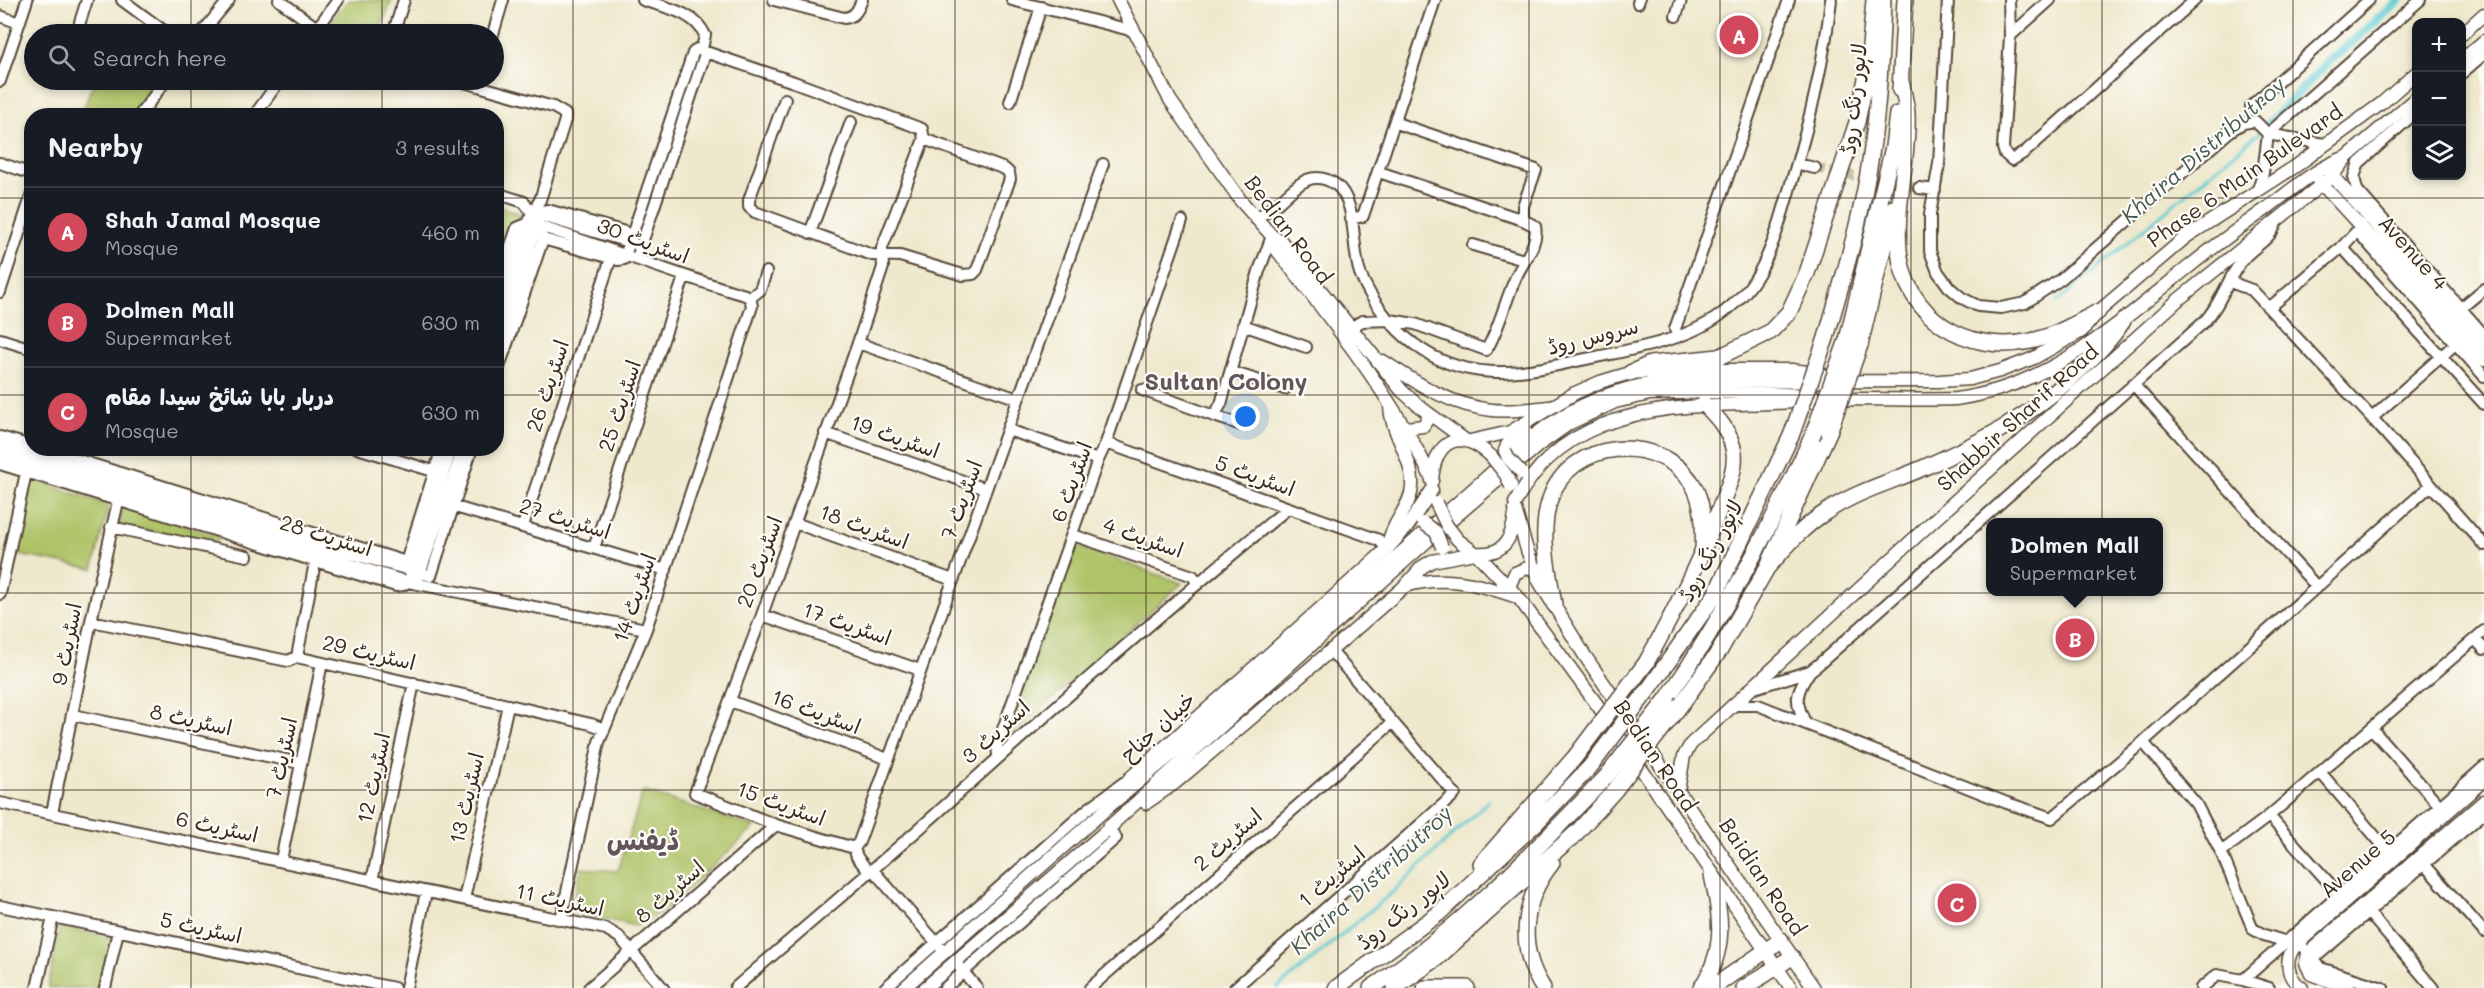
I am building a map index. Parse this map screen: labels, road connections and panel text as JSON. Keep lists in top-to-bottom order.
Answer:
{
  "streets": {
    "highway": ["لاہور رنگ روڈ"],
    "main road": [
      "Phase 6 Main Bulevard",
      "Bedian Road",
      "Avenue 4",
      "Shabbir Sharif Road",
      "خیبان جناح",
      "Avenue 5",
      "Baidian Road"
    ],
    "street": [
      "اسٹریٹ 30",
      "سروس روڈ",
      "اسٹریٹ 26",
      "اسٹریٹ 25",
      "اسٹریٹ 19",
      "اسٹریٹ 5",
      "اسٹریٹ 6",
      "اسٹریٹ 7",
      "اسٹریٹ 27",
      "اسٹریٹ 18",
      "اسٹریٹ 28",
      "اسٹریٹ 4",
      "اسٹریٹ 20",
      "اسٹریٹ 14",
      "اسٹریٹ 17",
      "اسٹریٹ 9",
      "اسٹریٹ 29",
      "اسٹریٹ 16",
      "اسٹریٹ 8",
      "اسٹریٹ 3",
      "اسٹریٹ 12",
      "اسٹریٹ 13",
      "اسٹریٹ 15",
      "اسٹریٹ 2",
      "اسٹریٹ 1",
      "اسٹریٹ 11"
    ]
  },
  "crossings": [
    ["Bedian Road", "سروس روڈ"],
    ["Bedian Road", "خیبان جناح"],
    ["Bedian Road", "Baidian Road"],
    ["اسٹریٹ 30", "اسٹریٹ 25"],
    ["اسٹریٹ 30", "اسٹریٹ 14"],
    ["Avenue 4", "Shabbir Sharif Road"],
    ["اسٹریٹ 26", "اسٹریٹ 27"],
    ["اسٹریٹ 25", "اسٹریٹ 27"],
    ["Shabbir Sharif Road", "Baidian Road"],
    ["اسٹریٹ 19", "اسٹریٹ 7"],
    ["اسٹریٹ 19", "اسٹریٹ 20"],
    ["اسٹریٹ 5", "اسٹریٹ 6"],
    ["اسٹریٹ 5", "خیبان جناح"],
    ["اسٹریٹ 5", "اسٹریٹ 3"],
    ["اسٹریٹ 6", "اسٹریٹ 7"],
    ["اسٹریٹ 6", "اسٹریٹ 4"],
    ["اسٹریٹ 6", "اسٹریٹ 9"],
    ["اسٹریٹ 6", "اسٹریٹ 3"],
    ["اسٹریٹ 6", "اسٹریٹ 12"],
    ["اسٹریٹ 6", "اسٹریٹ 11"],
    ["اسٹریٹ 7", "اسٹریٹ 18"],
    ["اسٹریٹ 7", "اسٹریٹ 17"],
    ["اسٹریٹ 7", "اسٹریٹ 29"],
    ["اسٹریٹ 7", "اسٹریٹ 16"],
    ["اسٹریٹ 7", "اسٹریٹ 8"],
    ["اسٹریٹ 7", "اسٹریٹ 15"],
    ["اسٹریٹ 27", "اسٹریٹ 14"],
    ["اسٹریٹ 18", "اسٹریٹ 20"],
    ["اسٹریٹ 28", "اسٹریٹ 14"],
    ["اسٹریٹ 28", "اسٹریٹ 9"],
    ["اسٹریٹ 4", "اسٹریٹ 3"],
    ["اسٹریٹ 20", "اسٹریٹ 17"],
    ["اسٹریٹ 20", "اسٹریٹ 16"],
    ["اسٹریٹ 20", "اسٹریٹ 15"],
    ["اسٹریٹ 14", "اسٹریٹ 29"],
    ["اسٹریٹ 14", "اسٹریٹ 11"],
    ["اسٹریٹ 9", "اسٹریٹ 29"],
    ["اسٹریٹ 9", "اسٹریٹ 8"],
    ["اسٹریٹ 29", "اسٹریٹ 12"],
    ["اسٹریٹ 29", "اسٹریٹ 13"],
    ["اسٹریٹ 8", "اسٹریٹ 15"],
    ["اسٹریٹ 8", "اسٹریٹ 11"],
    ["اسٹریٹ 13", "اسٹریٹ 11"],
    ["اسٹریٹ 2", "اسٹریٹ 1"]
  ],
  "districts": ["Sultan Colony", "ڈیفنس"],
  "water": ["Khaira Distributroy"],
  "page": {
    "pins": ["A", "B", "C"],
    "map_buttons": ["+", "−"],
    "search": "Search here",
    "heading": ["Nearby", "3 results"],
    "list": [
      {
        "mark": "A",
        "name": "Shah Jamal Mosque",
        "note": "Mosque",
        "value": "460 m"
      },
      {
        "mark": "B",
        "name": "Dolmen Mall",
        "note": "Supermarket",
        "value": "630 m"
      },
      {
        "mark": "C",
        "name": "دربار بابا شائخ سیدا مقام",
        "note": "Mosque",
        "value": "630 m"
      }
    ],
    "popup": ["Dolmen Mall", "Supermarket"]
  }
}
